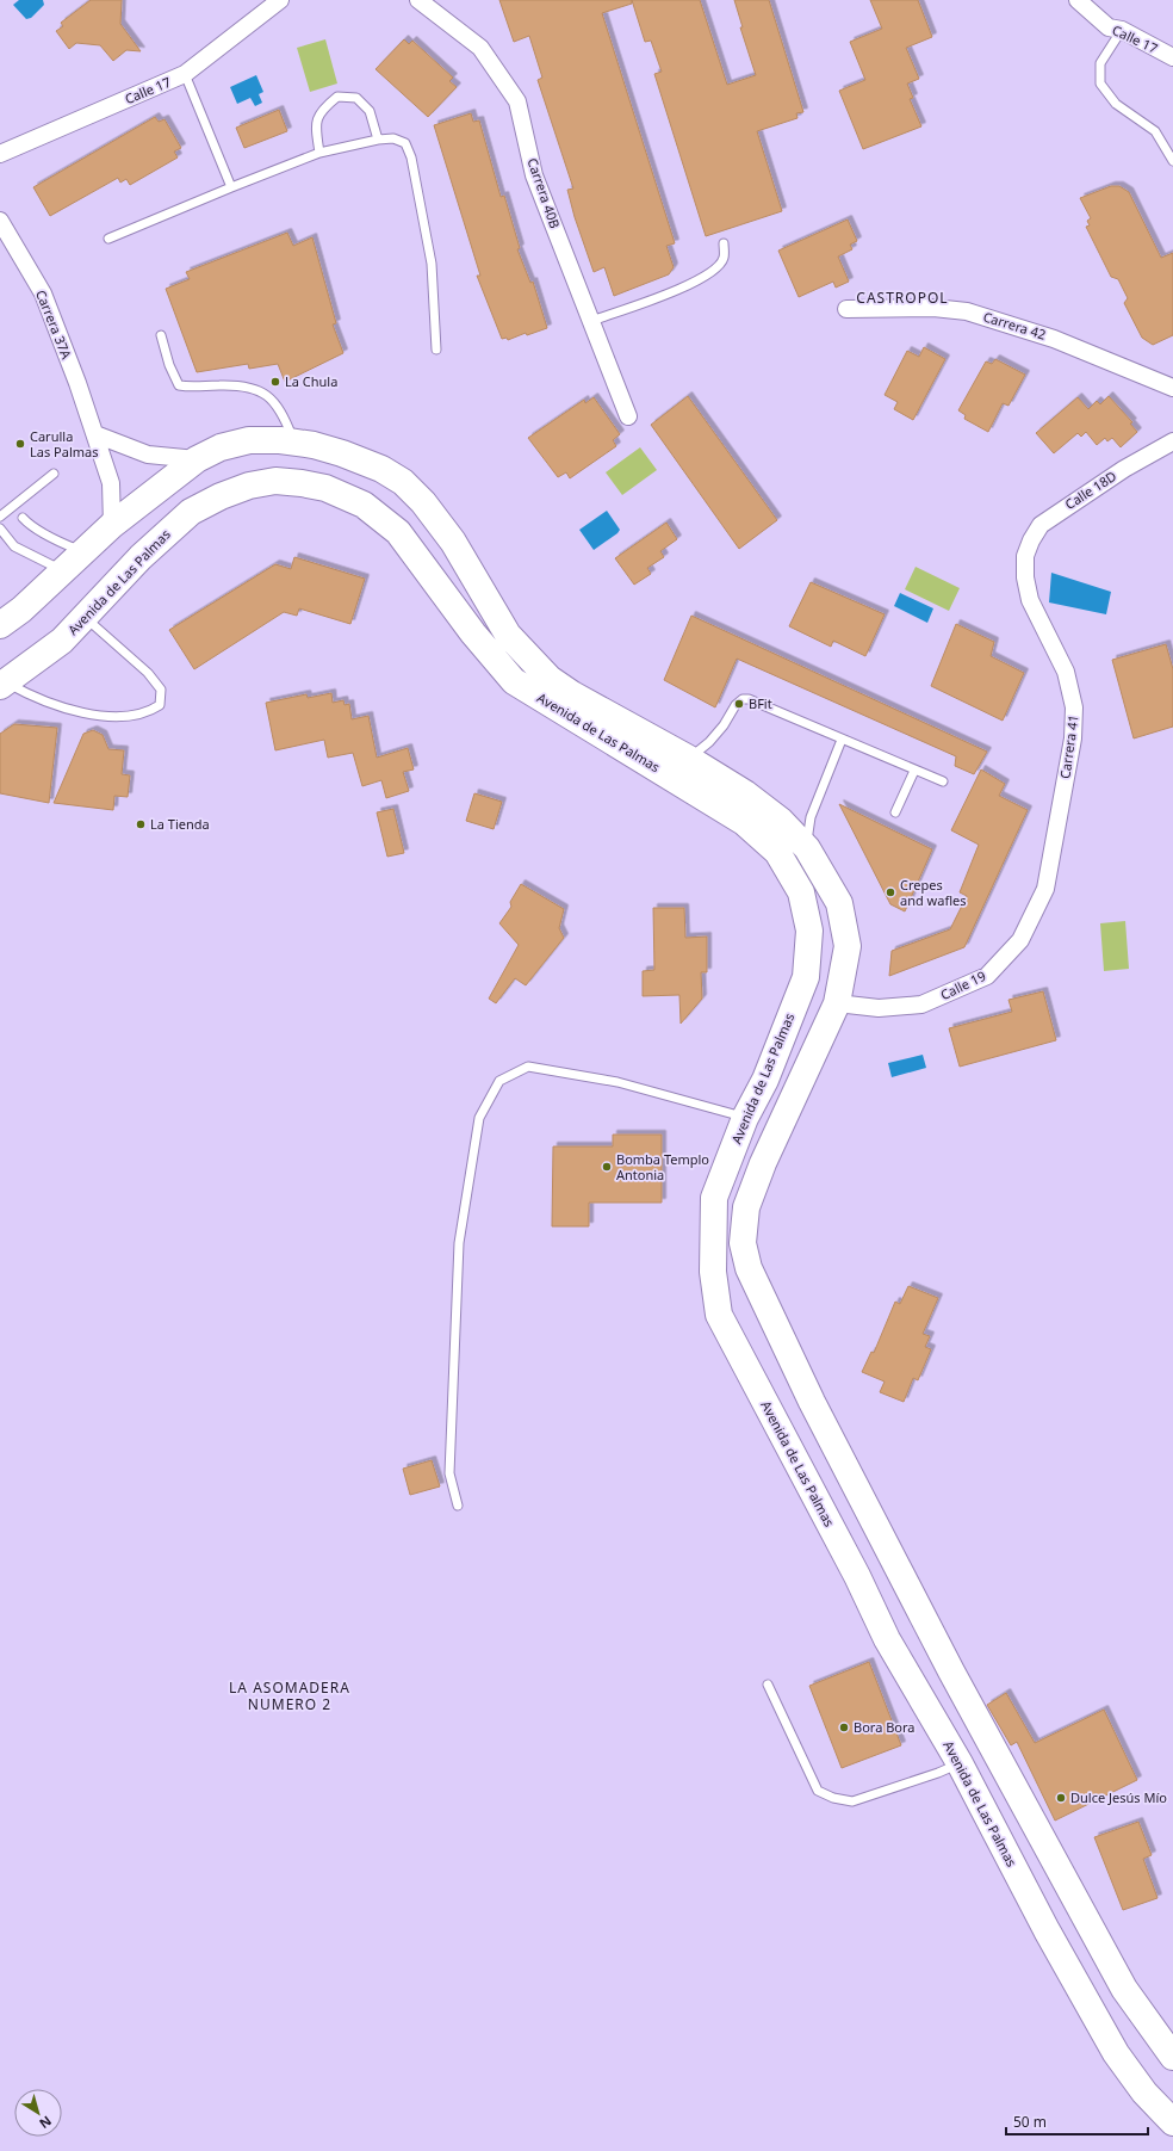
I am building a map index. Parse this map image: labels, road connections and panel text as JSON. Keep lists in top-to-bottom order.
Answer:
{
  "streets": {
    "main road": ["Avenida de Las Palmas"],
    "street": [
      "Calle 17",
      "Carrera 40B",
      "Carrera 37A",
      "Carrera 42",
      "Calle 18D",
      "Carrera 41",
      "Calle 19"
    ]
  },
  "crossings": [
    ["Carrera 37A", "Avenida de Las Palmas"],
    ["Calle 18D", "Carrera 41"],
    ["Avenida de Las Palmas", "Calle 19"],
    ["Carrera 41", "Calle 19"]
  ],
  "districts": ["CASTROPOL", "LA ASOMADERA NUMERO 2"],
  "places": [
    "La Chula",
    "Carulla Las Palmas",
    "BFit",
    "La Tienda",
    "Crepes and wafles",
    "Bomba Templo Antonia",
    "Bora Bora",
    "Dulce Jesús Mío"
  ],
  "scale_bar": "50 m",
  "north": "bottom right"
}
